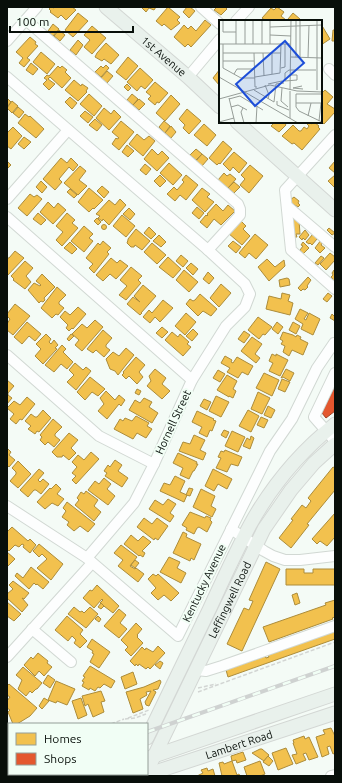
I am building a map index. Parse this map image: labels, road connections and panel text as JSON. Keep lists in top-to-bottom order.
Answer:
{
  "streets": {
    "main road": ["1st Avenue", "Leffingwell Road", "Lambert Road"],
    "street": ["Hornell Street", "Kentucky Avenue"]
  },
  "crossings": [
    ["Hornell Street", "Kentucky Avenue"],
    ["Leffingwell Road", "Lambert Road"]
  ],
  "legend": ["Homes", "Shops"],
  "scale_bar": "100 m"
}
